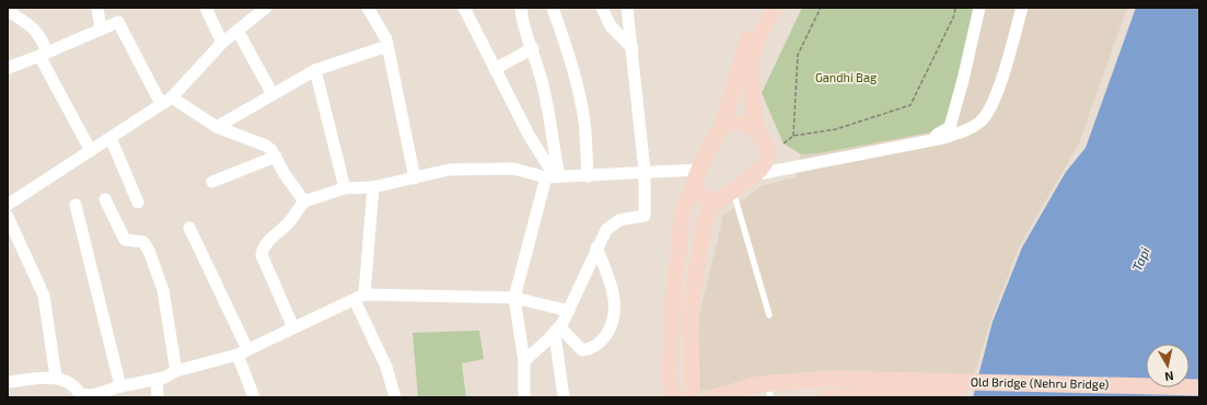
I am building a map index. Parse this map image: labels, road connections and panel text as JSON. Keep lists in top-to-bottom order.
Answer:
{
  "streets": {
    "main road": ["Old Bridge (Nehru Bridge)"]
  },
  "water": ["Tapi"],
  "parks": ["Gandhi Bag"],
  "north": "bottom"
}
